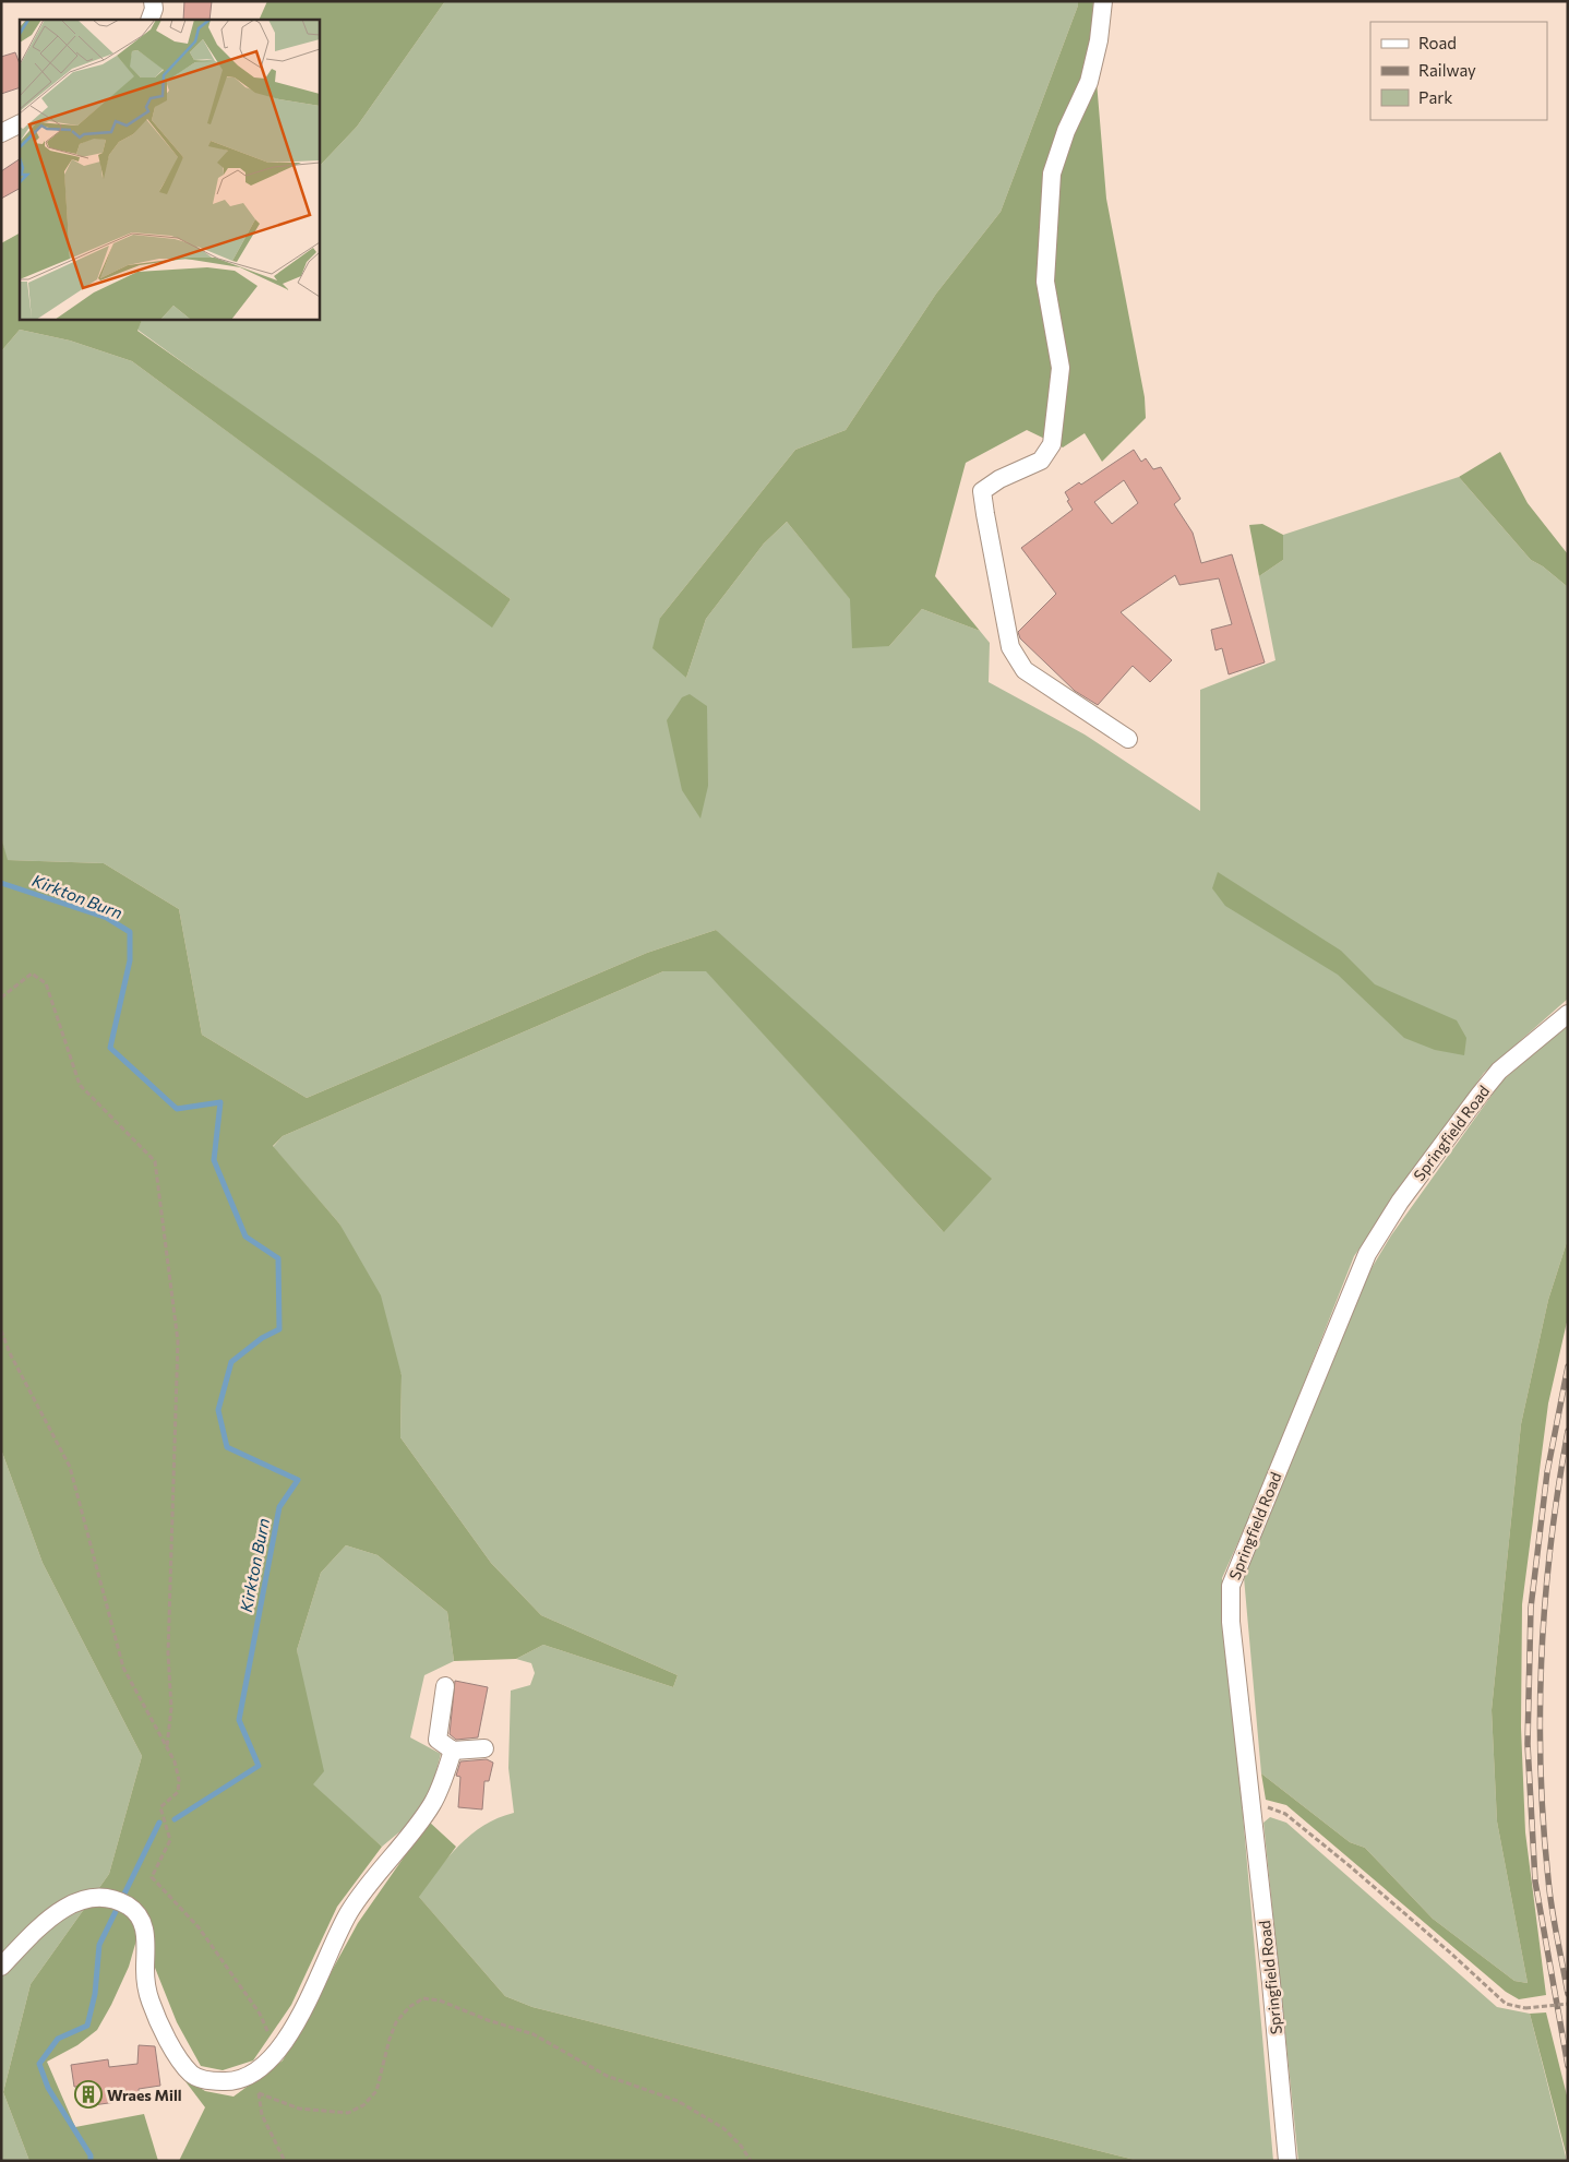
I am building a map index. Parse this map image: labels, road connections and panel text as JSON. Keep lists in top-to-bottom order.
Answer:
{
  "streets": {
    "street": ["Springfield Road"]
  },
  "water": ["Kirkton Burn"],
  "places": {
    "building": ["Wraes Mill"]
  },
  "legend": ["Road", "Railway", "Park"]
}
